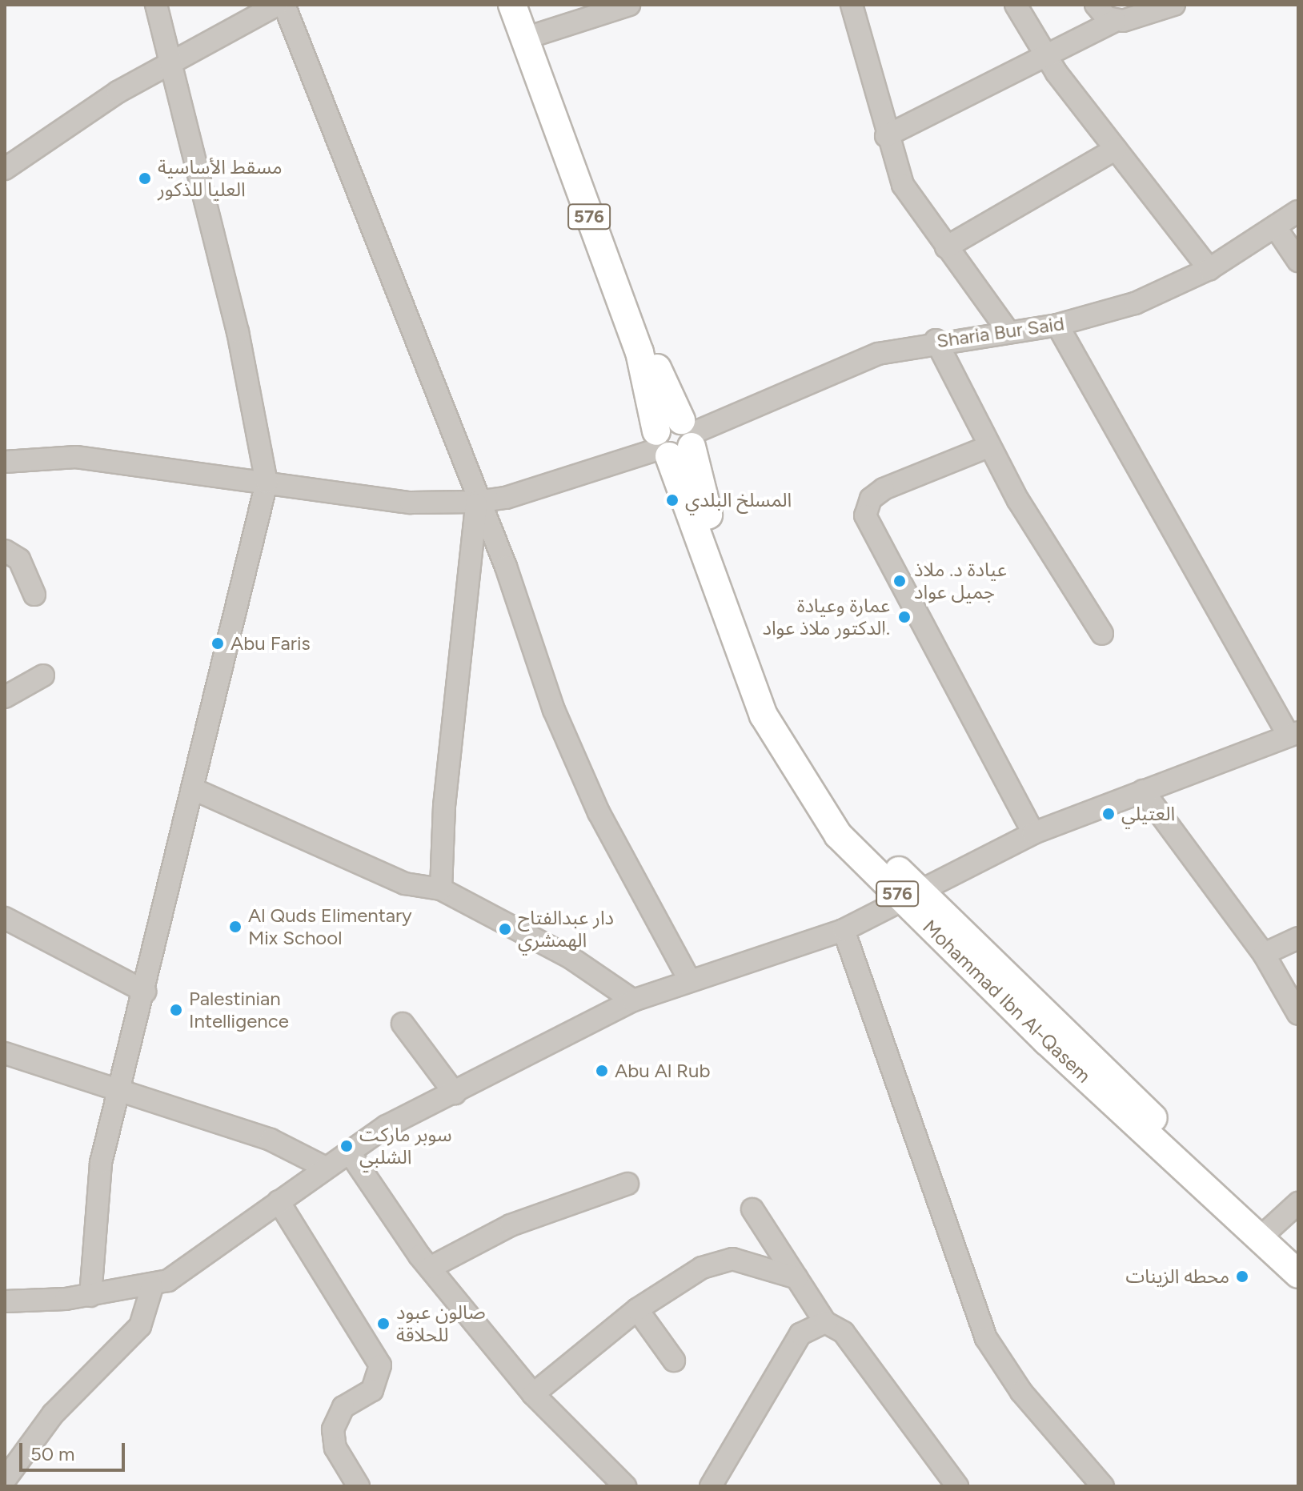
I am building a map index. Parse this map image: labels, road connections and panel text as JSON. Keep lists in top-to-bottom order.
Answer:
{
  "streets": {
    "main road": ["576", "Mohammad Ibn Al-Qasem"],
    "street": ["Sharia Bur Said"]
  },
  "crossings": [
    ["Sharia Bur Said", "Mohammad Ibn Al-Qasem"]
  ],
  "places": [
    "مسقط الأساسية العليا للذكور",
    "المسلخ البلدي",
    "عيادة د. ملاذ جميل عواد",
    "عمارة وعيادة الدكتور ملاذ عواد.",
    "Abu Faris",
    "العتيلي",
    "Al Quds Elimentary Mix School",
    "دار عبدالفتاح الهمشري",
    "Palestinian Intelligence",
    "Abu Al Rub",
    "سوبر ماركت الشلبي",
    "محطه الزينات",
    "صالون عبود للحلاقة"
  ],
  "scale_bar": "50 m"
}
